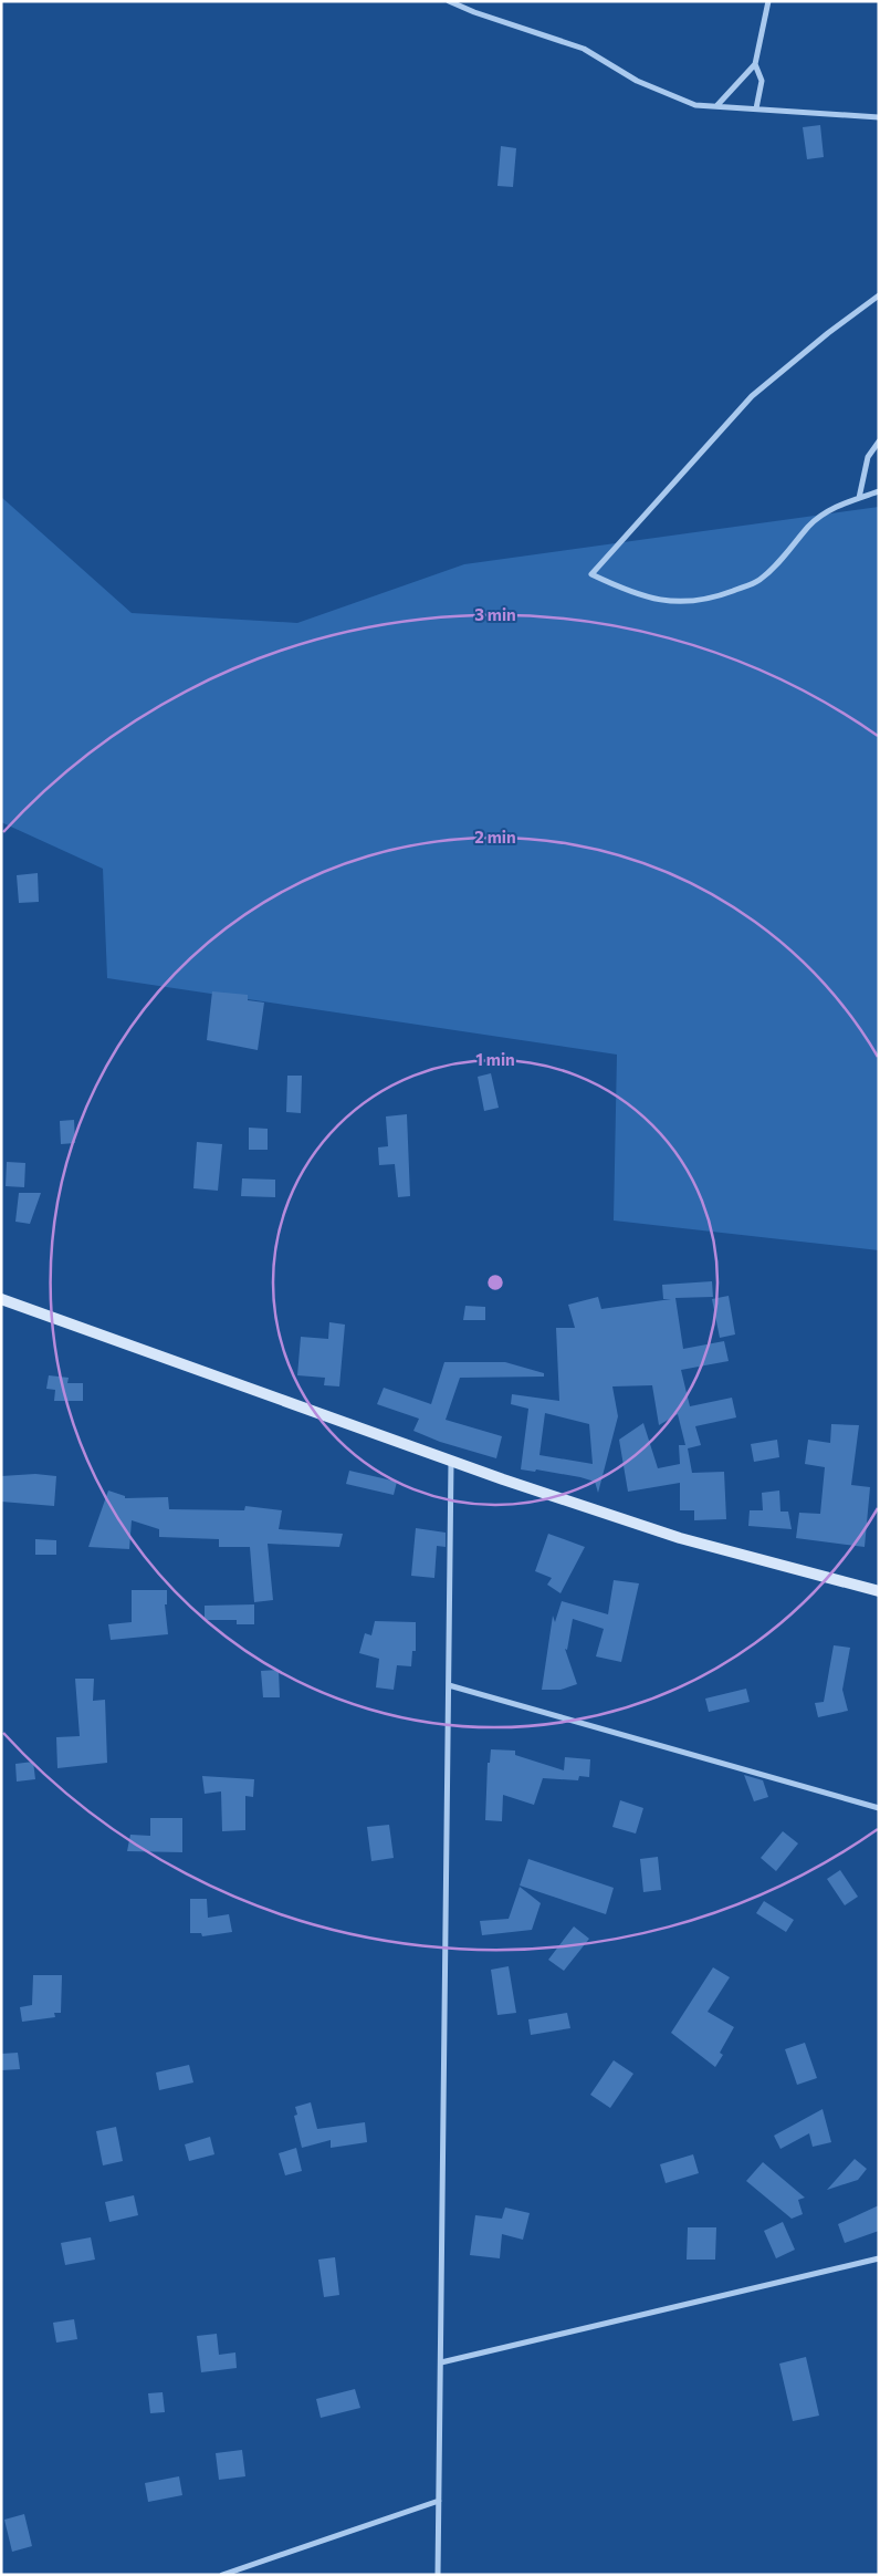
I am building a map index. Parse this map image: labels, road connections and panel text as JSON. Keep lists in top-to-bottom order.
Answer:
{
  "rings": ["3 min", "2 min", "1 min"]
}
